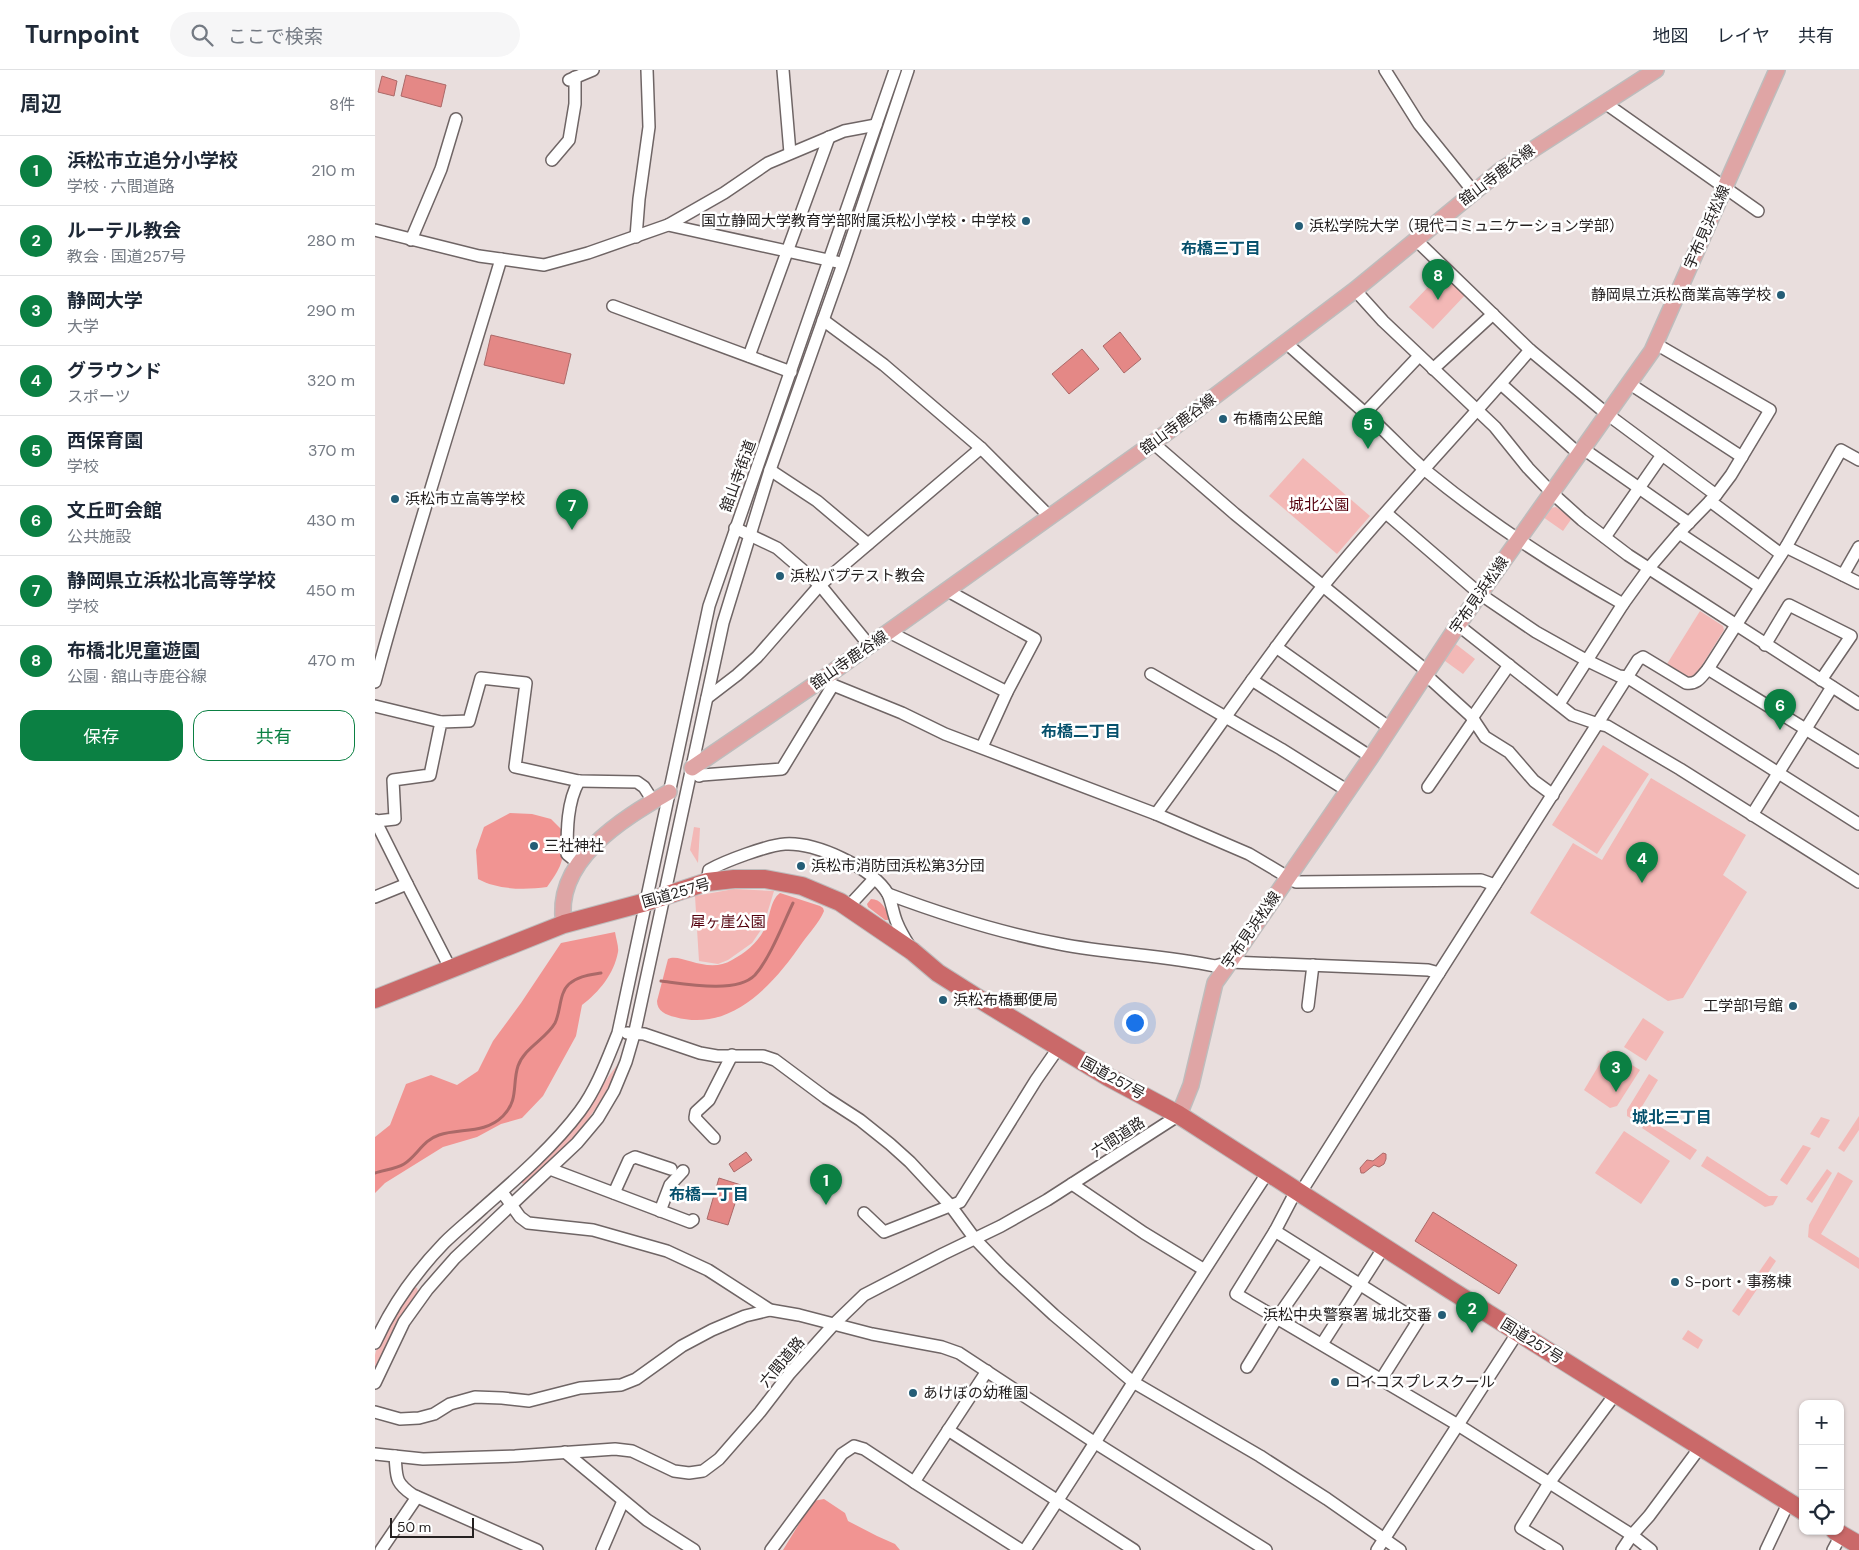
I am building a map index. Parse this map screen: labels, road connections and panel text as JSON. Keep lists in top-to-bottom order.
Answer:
{
  "streets": {
    "highway": ["国道257号"],
    "main road": ["舘山寺鹿谷線", "宇布見浜松線"],
    "street": ["舘山寺街道", "六間道路"]
  },
  "crossings": [
    ["舘山寺鹿谷線", "舘山寺街道"],
    ["宇布見浜松線", "国道257号"],
    ["宇布見浜松線", "六間道路"],
    ["舘山寺街道", "国道257号"],
    ["国道257号", "六間道路"]
  ],
  "districts": [
    "布橋三丁目",
    "布橋二丁目",
    "城北三丁目",
    "布橋一丁目"
  ],
  "parks": ["城北公園", "犀ヶ崖公園"],
  "places": [
    "国立静岡大学教育学部附属浜松小学校・中学校",
    "浜松学院大学（現代コミュニケーション学部）",
    "静岡県立浜松商業高等学校",
    "布橋南公民館",
    "浜松市立高等学校",
    "浜松バプテスト教会",
    "三社神社",
    "浜松市消防団浜松第3分団",
    "浜松布橋郵便局",
    "工学部1号館",
    "S-port・事務棟",
    "浜松中央警察署 城北交番",
    "ロイコスプレスクール",
    "あけぼの幼稚園"
  ],
  "scale_bar": "50 m",
  "page": {
    "header": "Turnpoint",
    "search": "ここで検索",
    "nav": ["地図", "レイヤ", "共有"],
    "heading": ["周辺", "8件"],
    "list": [
      {
        "mark": "1",
        "name": "浜松市立追分小学校",
        "note": "学校 · 六間道路",
        "value": "210 m"
      },
      {
        "mark": "2",
        "name": "ルーテル教会",
        "note": "教会 · 国道257号",
        "value": "280 m"
      },
      {
        "mark": "3",
        "name": "静岡大学",
        "note": "大学",
        "value": "290 m"
      },
      {
        "mark": "4",
        "name": "グラウンド",
        "note": "スポーツ",
        "value": "320 m"
      },
      {
        "mark": "5",
        "name": "西保育園",
        "note": "学校",
        "value": "370 m"
      },
      {
        "mark": "6",
        "name": "文丘町会館",
        "note": "公共施設",
        "value": "430 m"
      },
      {
        "mark": "7",
        "name": "静岡県立浜松北高等学校",
        "note": "学校",
        "value": "450 m"
      },
      {
        "mark": "8",
        "name": "布橋北児童遊園",
        "note": "公園 · 舘山寺鹿谷線",
        "value": "470 m"
      }
    ],
    "pins": [
      "8",
      "5",
      "7",
      "6",
      "4",
      "3",
      "1",
      "2"
    ],
    "buttons": ["保存", "共有"],
    "map_buttons": ["+", "−"],
    "scale": "50 m"
  }
}
